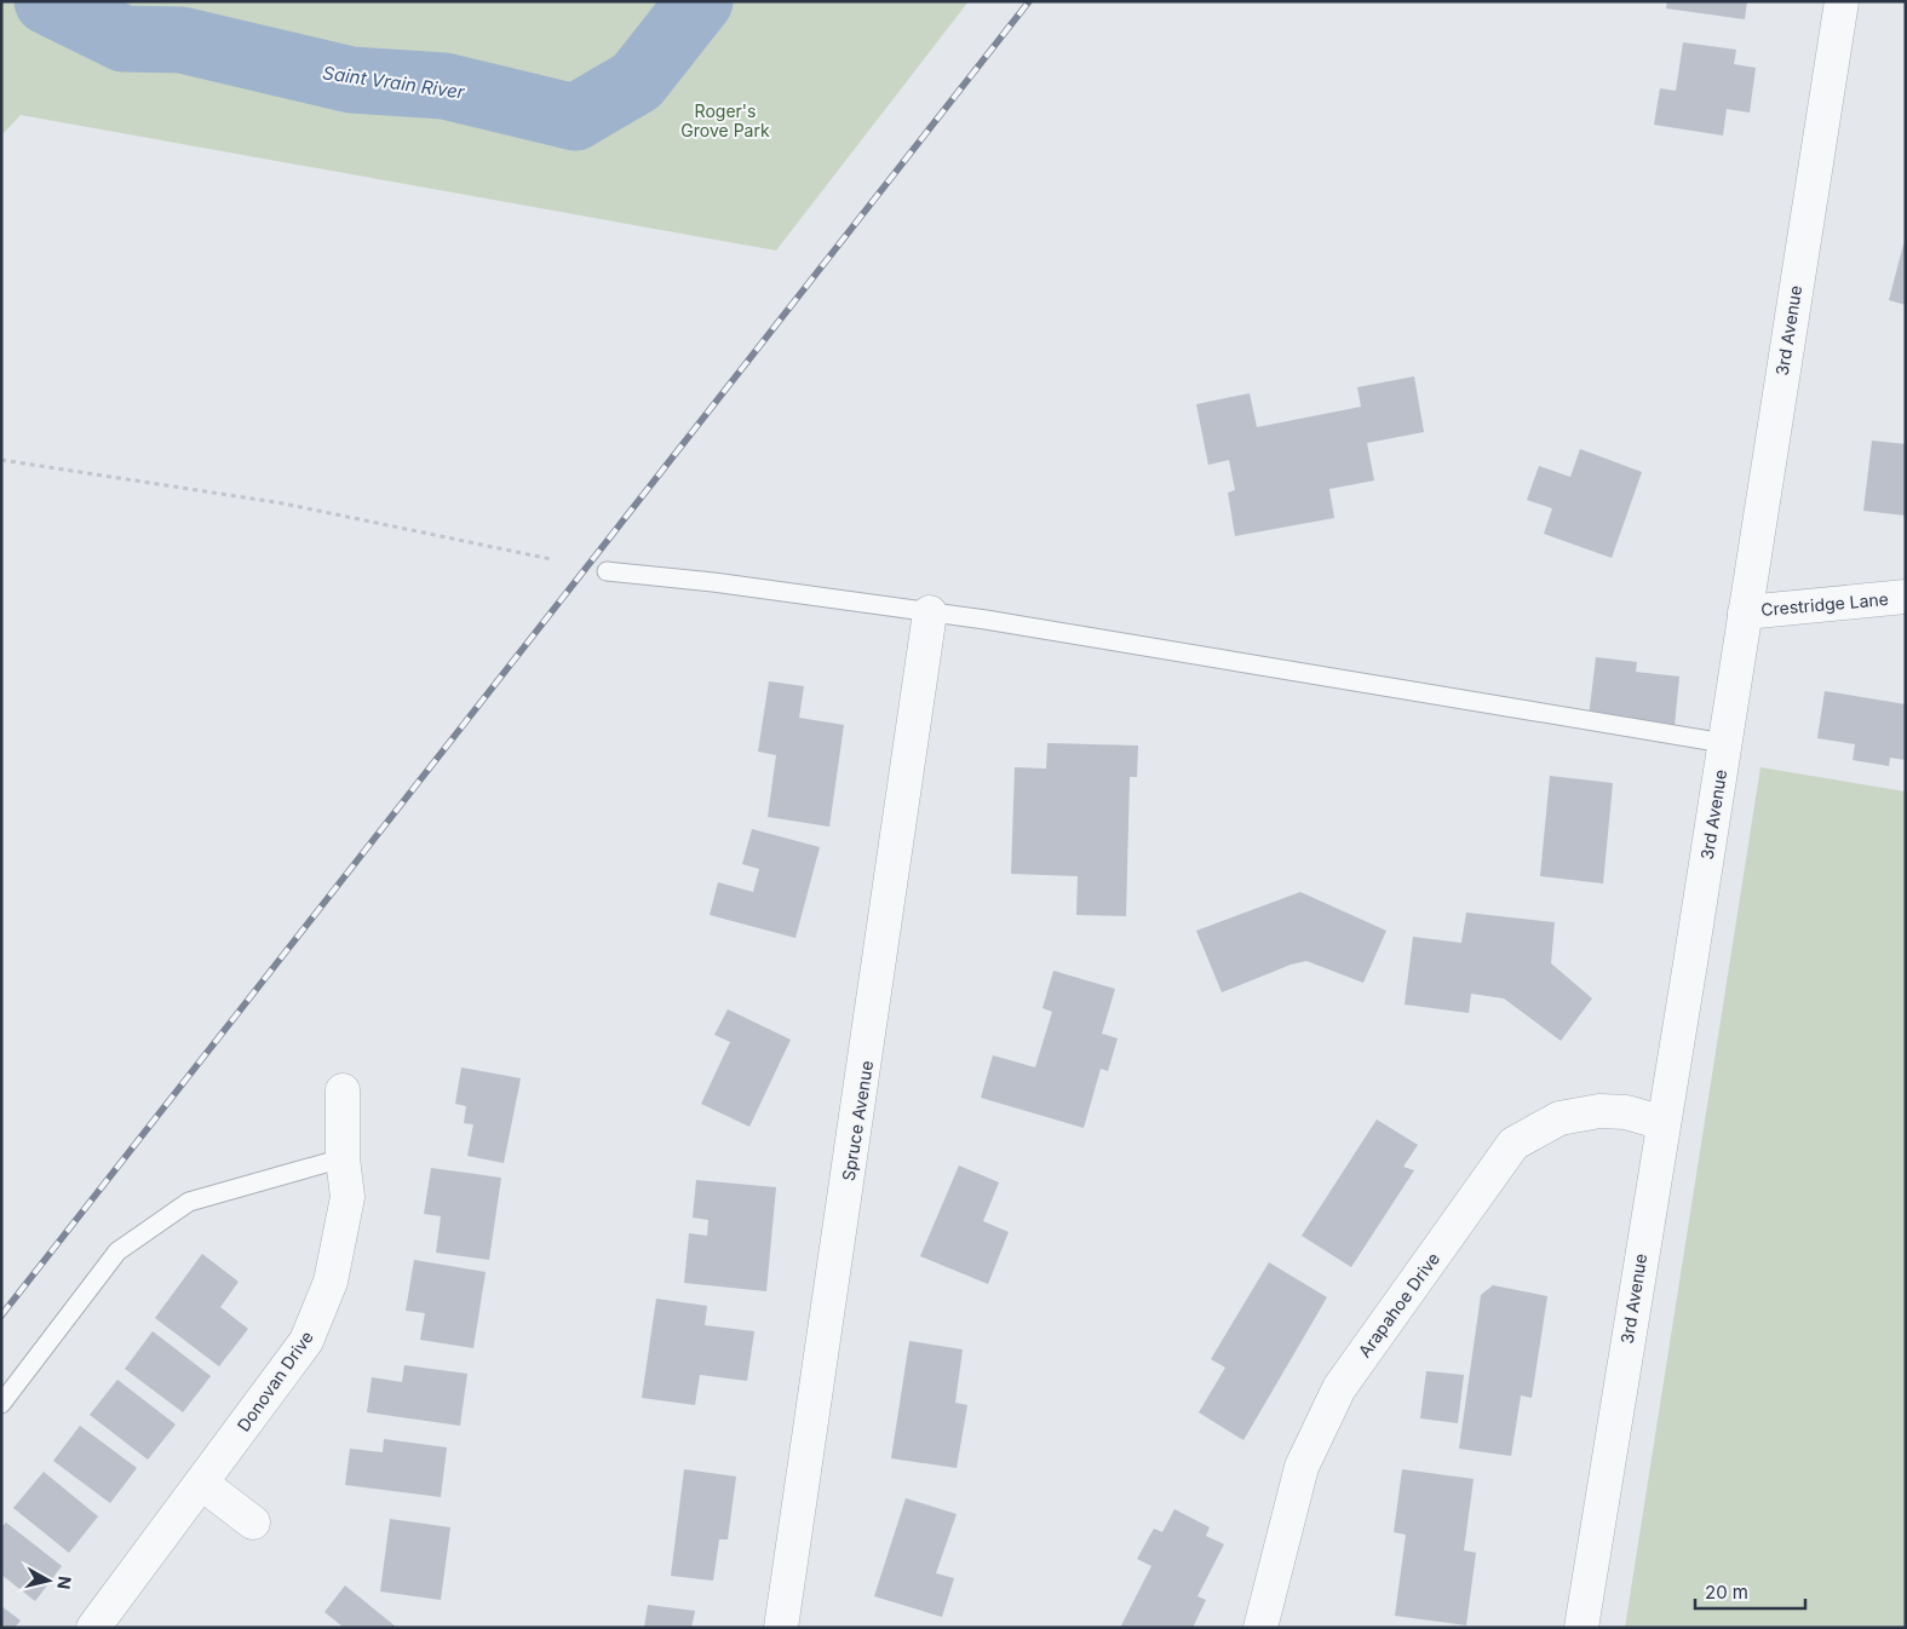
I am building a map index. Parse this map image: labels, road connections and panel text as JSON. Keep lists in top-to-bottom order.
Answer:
{
  "streets": {
    "street": [
      "3rd Avenue",
      "Crestridge Lane",
      "Spruce Avenue",
      "Arapahoe Drive",
      "Donovan Drive"
    ]
  },
  "crossings": [
    ["3rd Avenue", "Crestridge Lane"],
    ["3rd Avenue", "Arapahoe Drive"]
  ],
  "water": ["Saint Vrain River"],
  "parks": ["Roger's Grove Park"],
  "scale_bar": "20 m",
  "north": "right"
}
